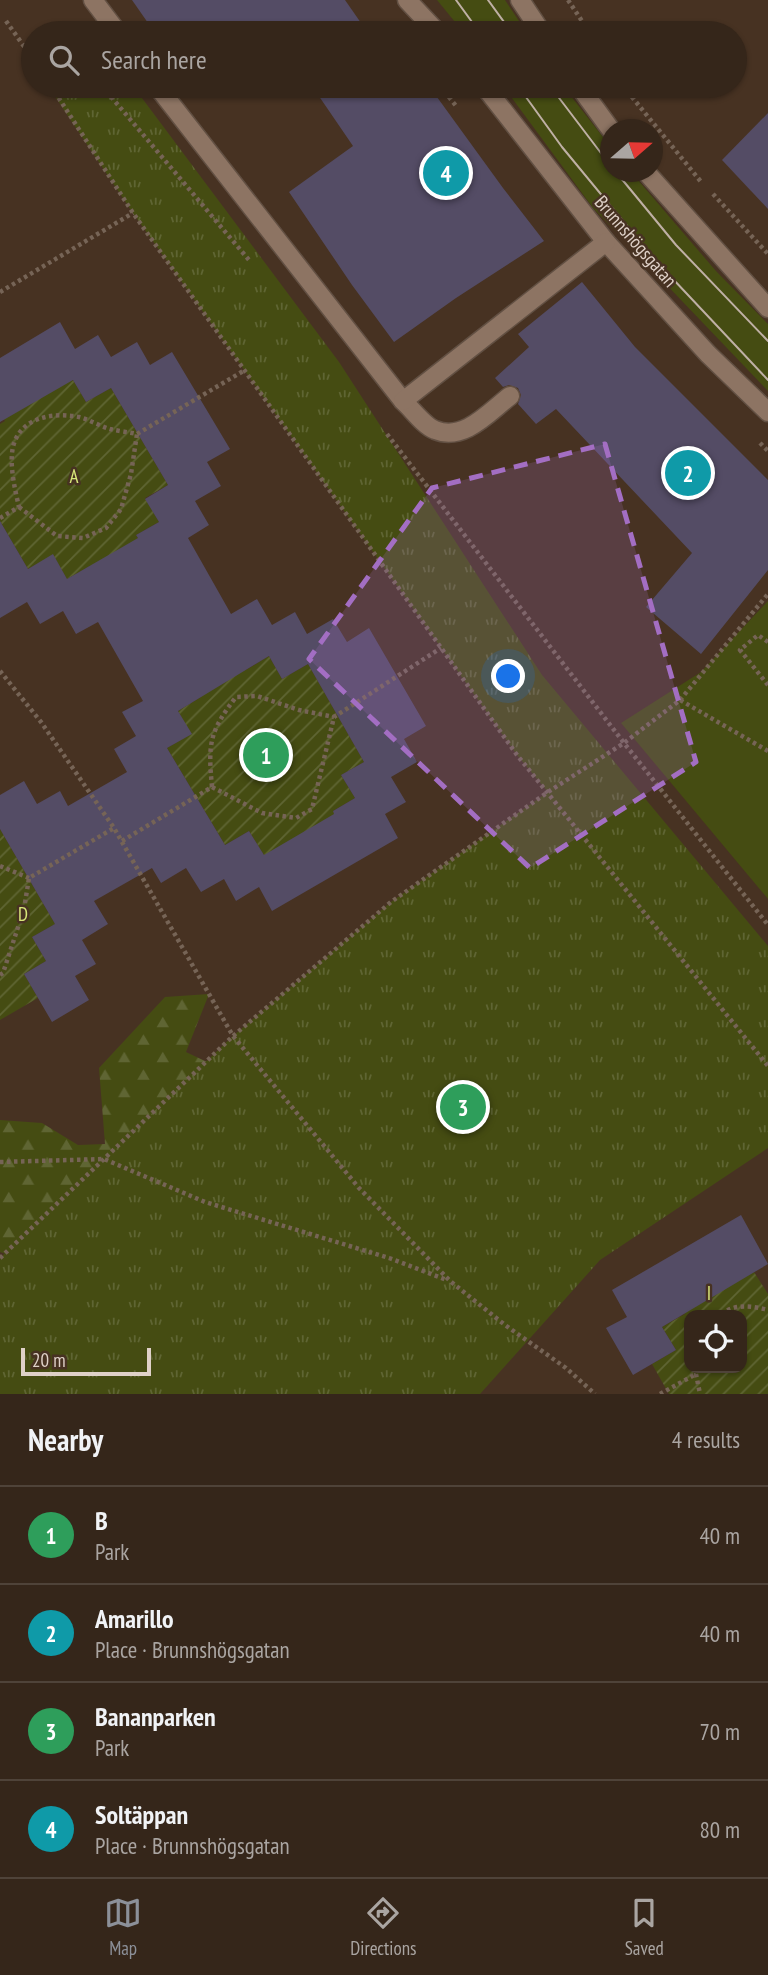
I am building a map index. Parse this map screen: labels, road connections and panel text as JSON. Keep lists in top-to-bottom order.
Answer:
{
  "streets": {
    "street": ["Brunnshögsgatan"]
  },
  "parks": ["A", "D", "I"],
  "scale_bar": "20 m",
  "north": "right",
  "page": {
    "search": "Search here",
    "pins": [
      "4",
      "2",
      "1",
      "3"
    ],
    "scale": "20 m",
    "heading": ["Nearby", "4 results"],
    "list": [
      {
        "mark": "1",
        "name": "B",
        "note": "Park",
        "value": "40 m"
      },
      {
        "mark": "2",
        "name": "Amarillo",
        "note": "Place · Brunnshögsgatan",
        "value": "40 m"
      },
      {
        "mark": "3",
        "name": "Bananparken",
        "note": "Park",
        "value": "70 m"
      },
      {
        "mark": "4",
        "name": "Soltäppan",
        "note": "Place · Brunnshögsgatan",
        "value": "80 m"
      }
    ],
    "nav": ["Map", "Directions", "Saved"]
  }
}
